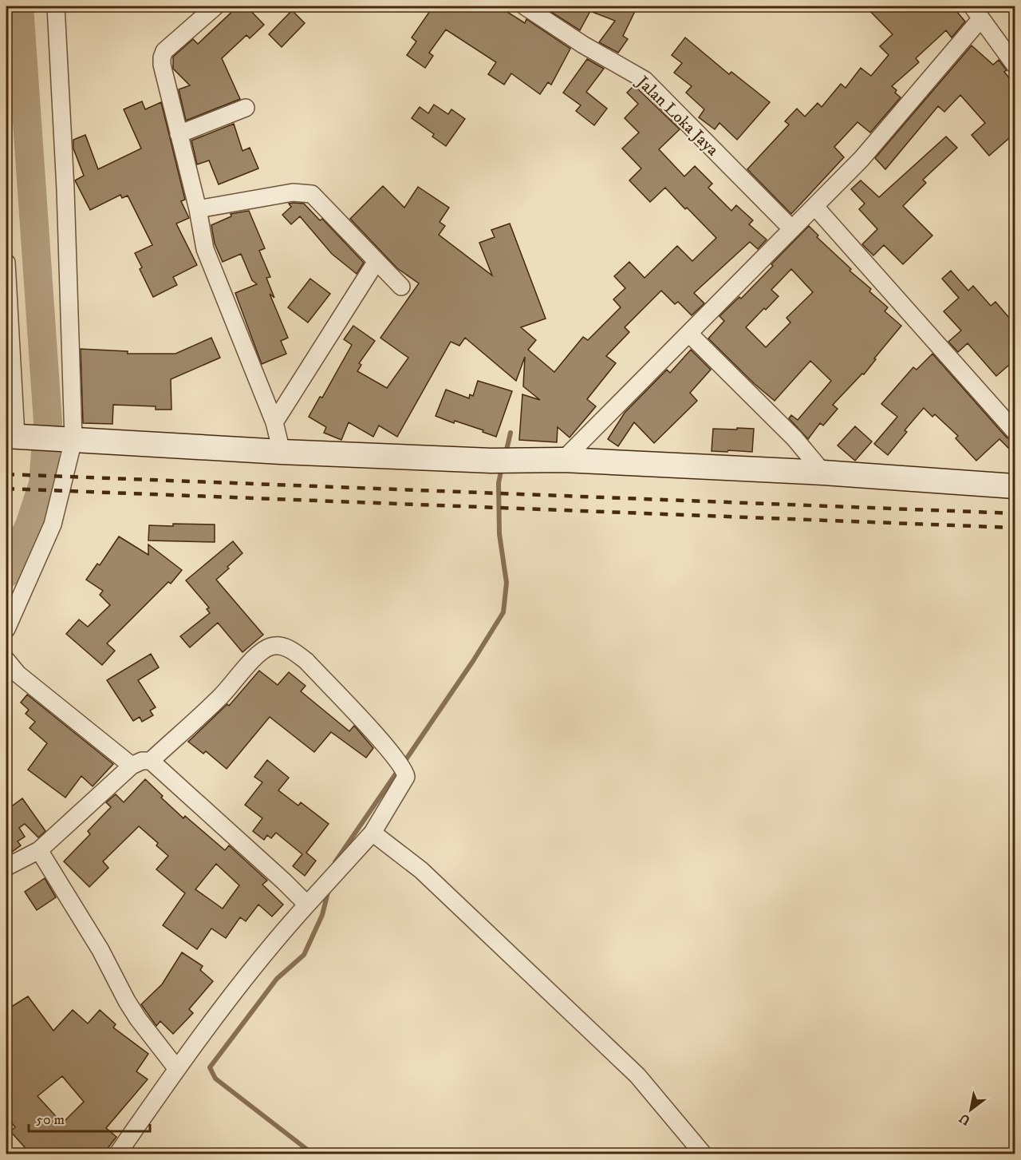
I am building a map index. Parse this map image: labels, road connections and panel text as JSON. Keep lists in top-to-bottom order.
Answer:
{
  "streets": {
    "street": ["Jalan Loka Jaya"]
  },
  "scale_bar": "50 m",
  "north": "bottom left"
}
